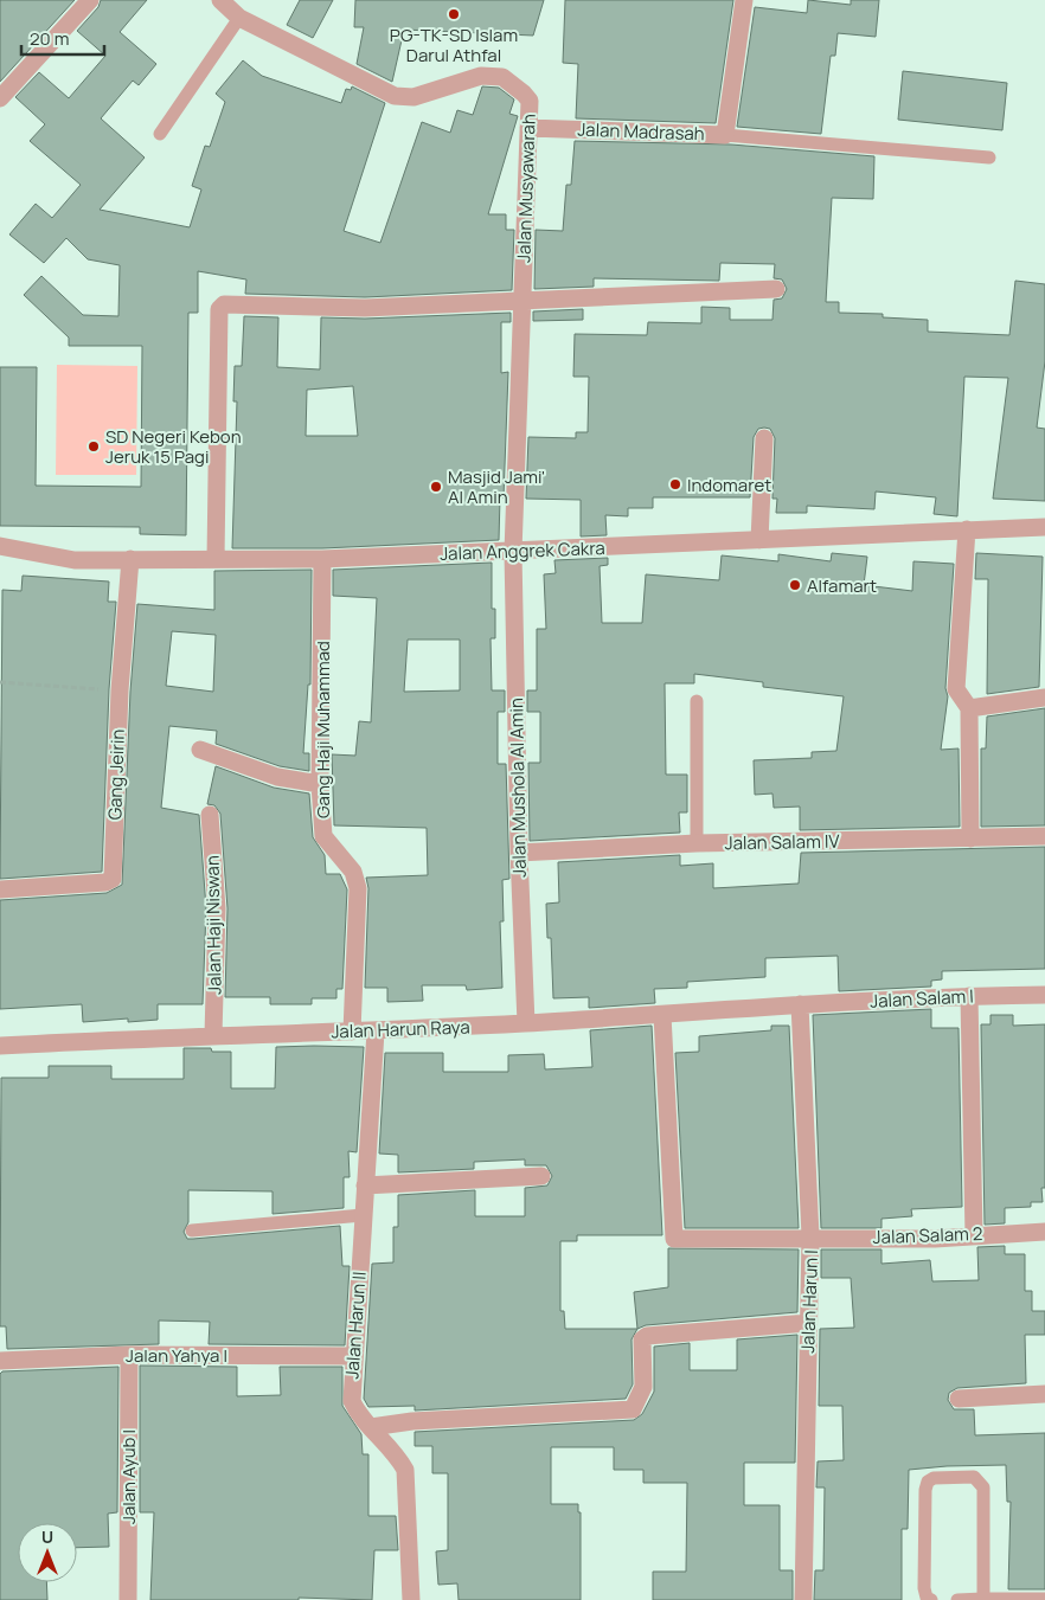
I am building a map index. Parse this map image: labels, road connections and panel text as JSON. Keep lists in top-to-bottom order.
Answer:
{
  "streets": {
    "street": [
      "Jalan Madrasah",
      "Jalan Musyawarah",
      "Jalan Anggrek Cakra",
      "Gang Haji Muhammad",
      "Gang Jeirin",
      "Jalan Mushola Al Amin",
      "Jalan Salam IV",
      "Jalan Haji Niswan",
      "Jalan Salam I",
      "Jalan Harun Raya",
      "Jalan Salam 2",
      "Jalan Harun I",
      "Jalan Harun II",
      "Jalan Yahya I",
      "Jalan Ayub I"
    ]
  },
  "crossings": [
    ["Jalan Madrasah", "Jalan Musyawarah"],
    ["Jalan Musyawarah", "Jalan Anggrek Cakra"],
    ["Jalan Musyawarah", "Jalan Mushola Al Amin"],
    ["Jalan Anggrek Cakra", "Gang Haji Muhammad"],
    ["Jalan Anggrek Cakra", "Gang Jeirin"],
    ["Jalan Anggrek Cakra", "Jalan Mushola Al Amin"],
    ["Gang Haji Muhammad", "Jalan Harun Raya"],
    ["Jalan Mushola Al Amin", "Jalan Salam IV"],
    ["Jalan Mushola Al Amin", "Jalan Harun Raya"],
    ["Jalan Haji Niswan", "Jalan Harun Raya"],
    ["Jalan Salam I", "Jalan Harun Raya"],
    ["Jalan Salam I", "Jalan Harun I"],
    ["Jalan Harun Raya", "Jalan Salam 2"],
    ["Jalan Harun Raya", "Jalan Harun I"],
    ["Jalan Harun Raya", "Jalan Harun II"],
    ["Jalan Salam 2", "Jalan Harun I"],
    ["Jalan Harun II", "Jalan Yahya I"],
    ["Jalan Yahya I", "Jalan Ayub I"]
  ],
  "places": [
    "PG-TK-SD Islam Darul Athfal",
    "SD Negeri Kebon Jeruk 15 Pagi",
    "Indomaret",
    "Masjid Jami' Al Amin",
    "Alfamart"
  ],
  "scale_bar": "20 m",
  "north": "top"
}
